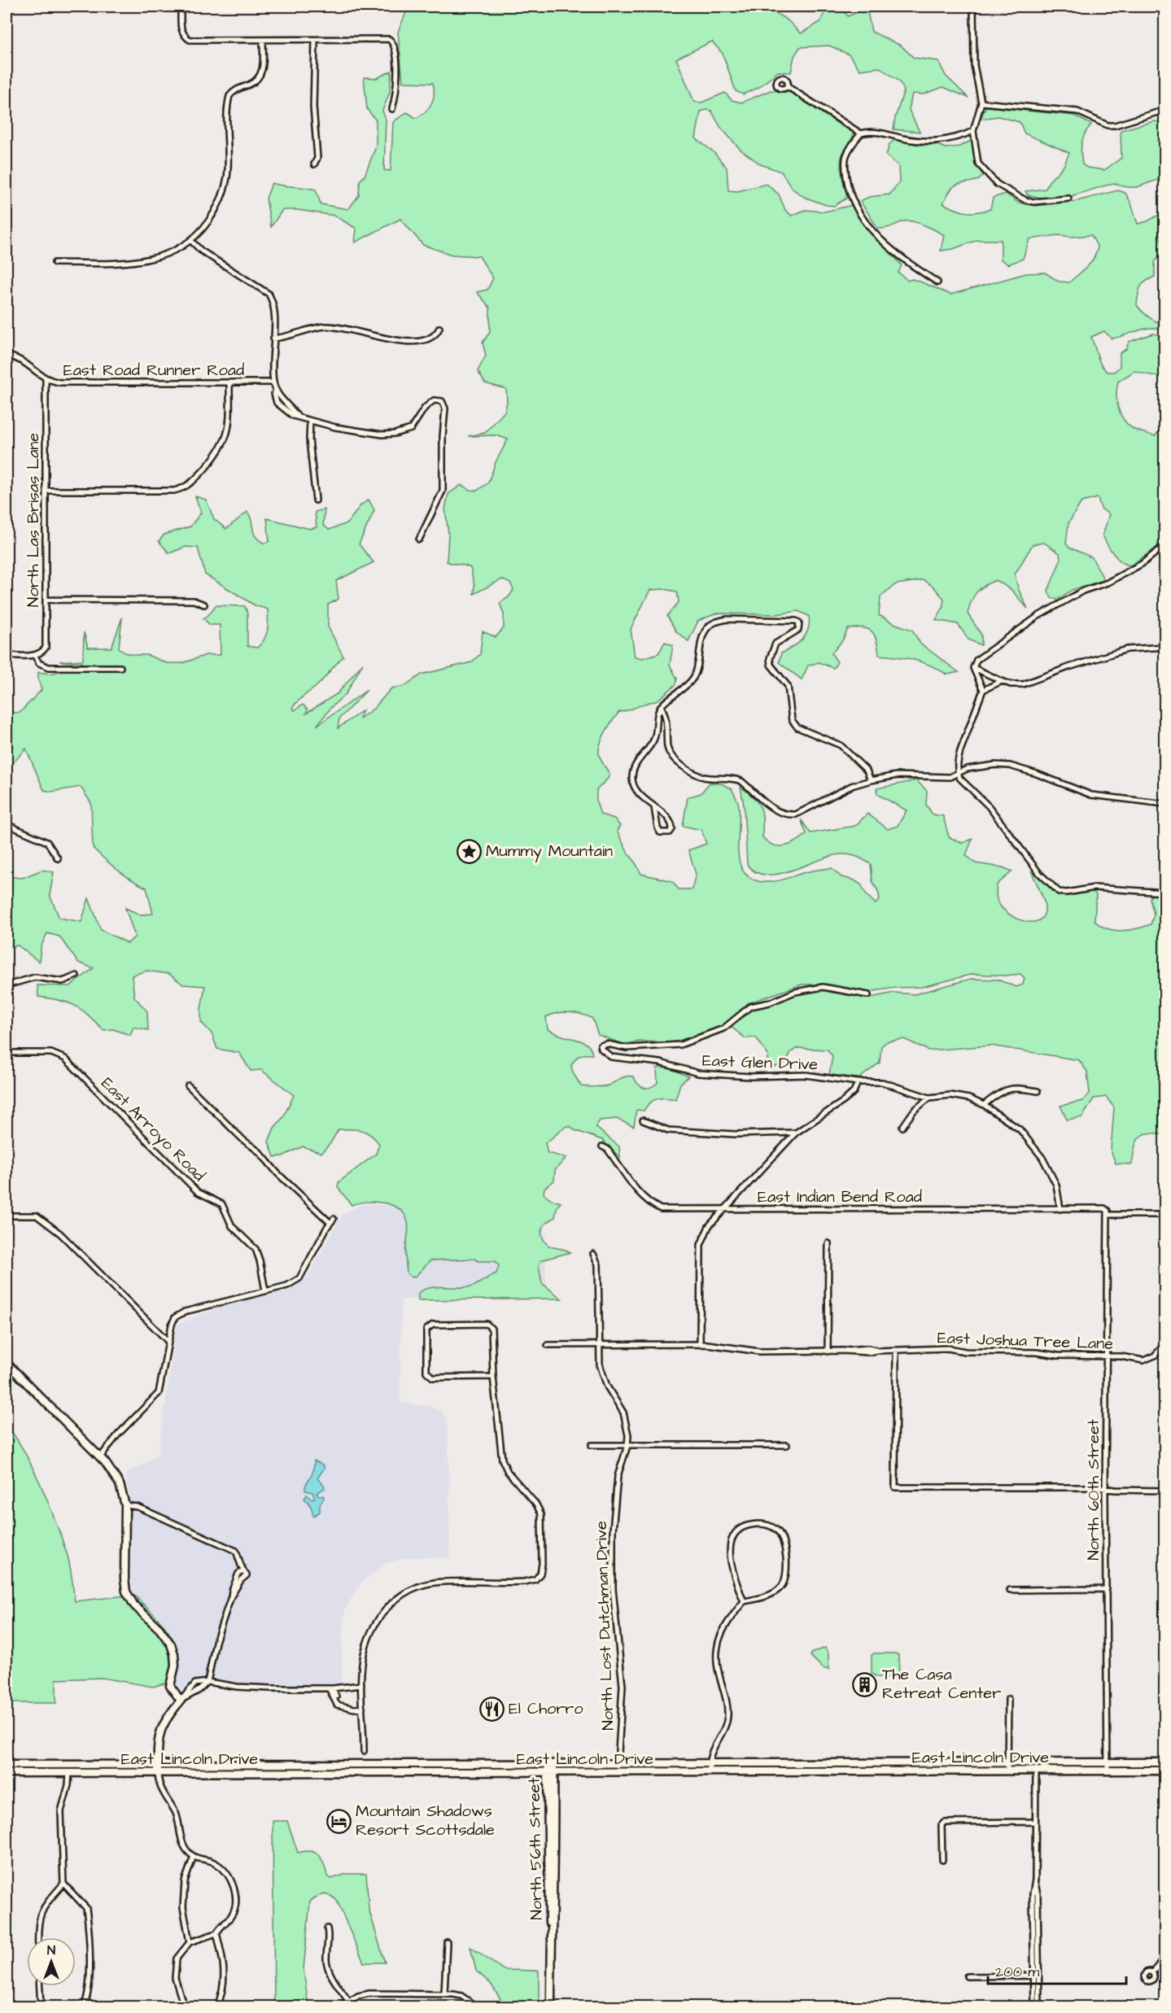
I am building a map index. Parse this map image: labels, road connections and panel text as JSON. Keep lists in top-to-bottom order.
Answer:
{
  "streets": {
    "main road": ["East Lincoln Drive", "North 56th Street"],
    "street": [
      "East Road Runner Road",
      "North Las Brisas Lane",
      "East Glen Drive",
      "East Arroyo Road",
      "East Indian Bend Road",
      "East Joshua Tree Lane",
      "North 60th Street",
      "North Lost Dutchman Drive"
    ]
  },
  "crossings": [
    ["East Road Runner Road", "North Las Brisas Lane"],
    ["East Glen Drive", "East Indian Bend Road"],
    ["East Indian Bend Road", "North 60th Street"],
    ["East Joshua Tree Lane", "North 60th Street"],
    ["East Joshua Tree Lane", "North Lost Dutchman Drive"],
    ["North 60th Street", "East Lincoln Drive"],
    ["North Lost Dutchman Drive", "East Lincoln Drive"],
    ["East Lincoln Drive", "North 56th Street"]
  ],
  "places": {
    "place": ["Mummy Mountain"],
    "building": ["The Casa Retreat Center"],
    "restaurant": ["El Chorro"],
    "hotel": ["Mountain Shadows Resort Scottsdale"]
  },
  "scale_bar": "200 m",
  "north": "top"
}
